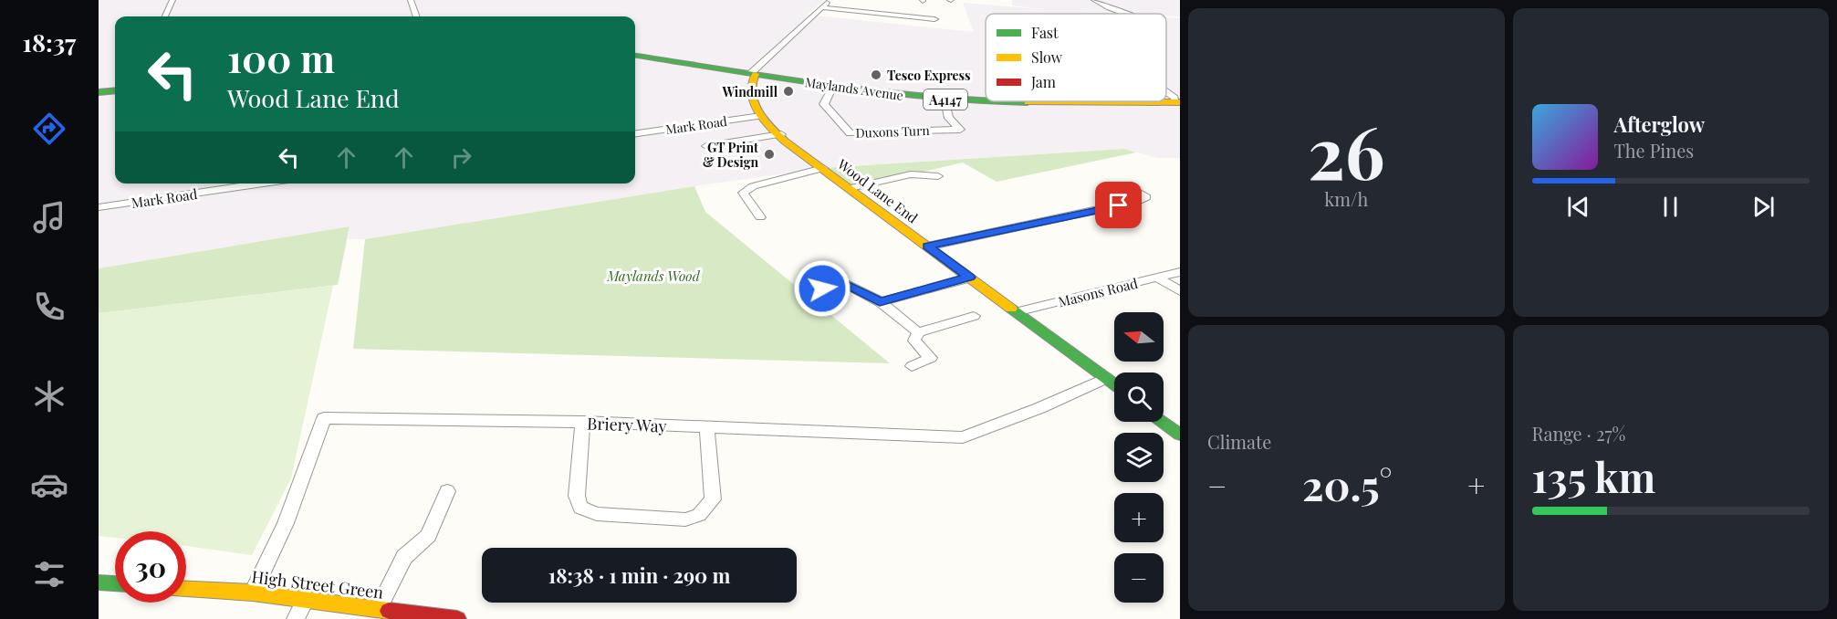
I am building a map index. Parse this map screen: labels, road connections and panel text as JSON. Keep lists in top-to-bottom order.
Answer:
{
  "streets": {
    "street": [
      "Maylands Avenue",
      "A4147",
      "Mark Road",
      "Duxons Turn",
      "Wood Lane End",
      "Masons Road",
      "Briery Way",
      "High Street Green"
    ]
  },
  "crossings": [
    ["Maylands Avenue", "Duxons Turn"],
    ["Maylands Avenue", "Wood Lane End"],
    ["Mark Road", "Wood Lane End"],
    ["Wood Lane End", "Masons Road"],
    ["Wood Lane End", "Briery Way"],
    ["Briery Way", "High Street Green"]
  ],
  "parks": ["Maylands Wood"],
  "places": ["Tesco Express", "Windmill", "GT Print & Design"],
  "legend": ["Fast", "Slow", "Jam"],
  "north": "left",
  "page": {
    "tabs": "18:37",
    "tile": [
      ["26", "km/h"],
      "Climate",
      ["Range · 27%", "135 km"]
    ],
    "turn": ["100 m", "Wood Lane End"],
    "song": ["Afterglow", "The Pines"],
    "map_buttons": ["+", "−"],
    "heat": ["−", "20.5°", "+"],
    "limit": "30",
    "trip": "18:38 · 1 min · 290 m"
  }
}
